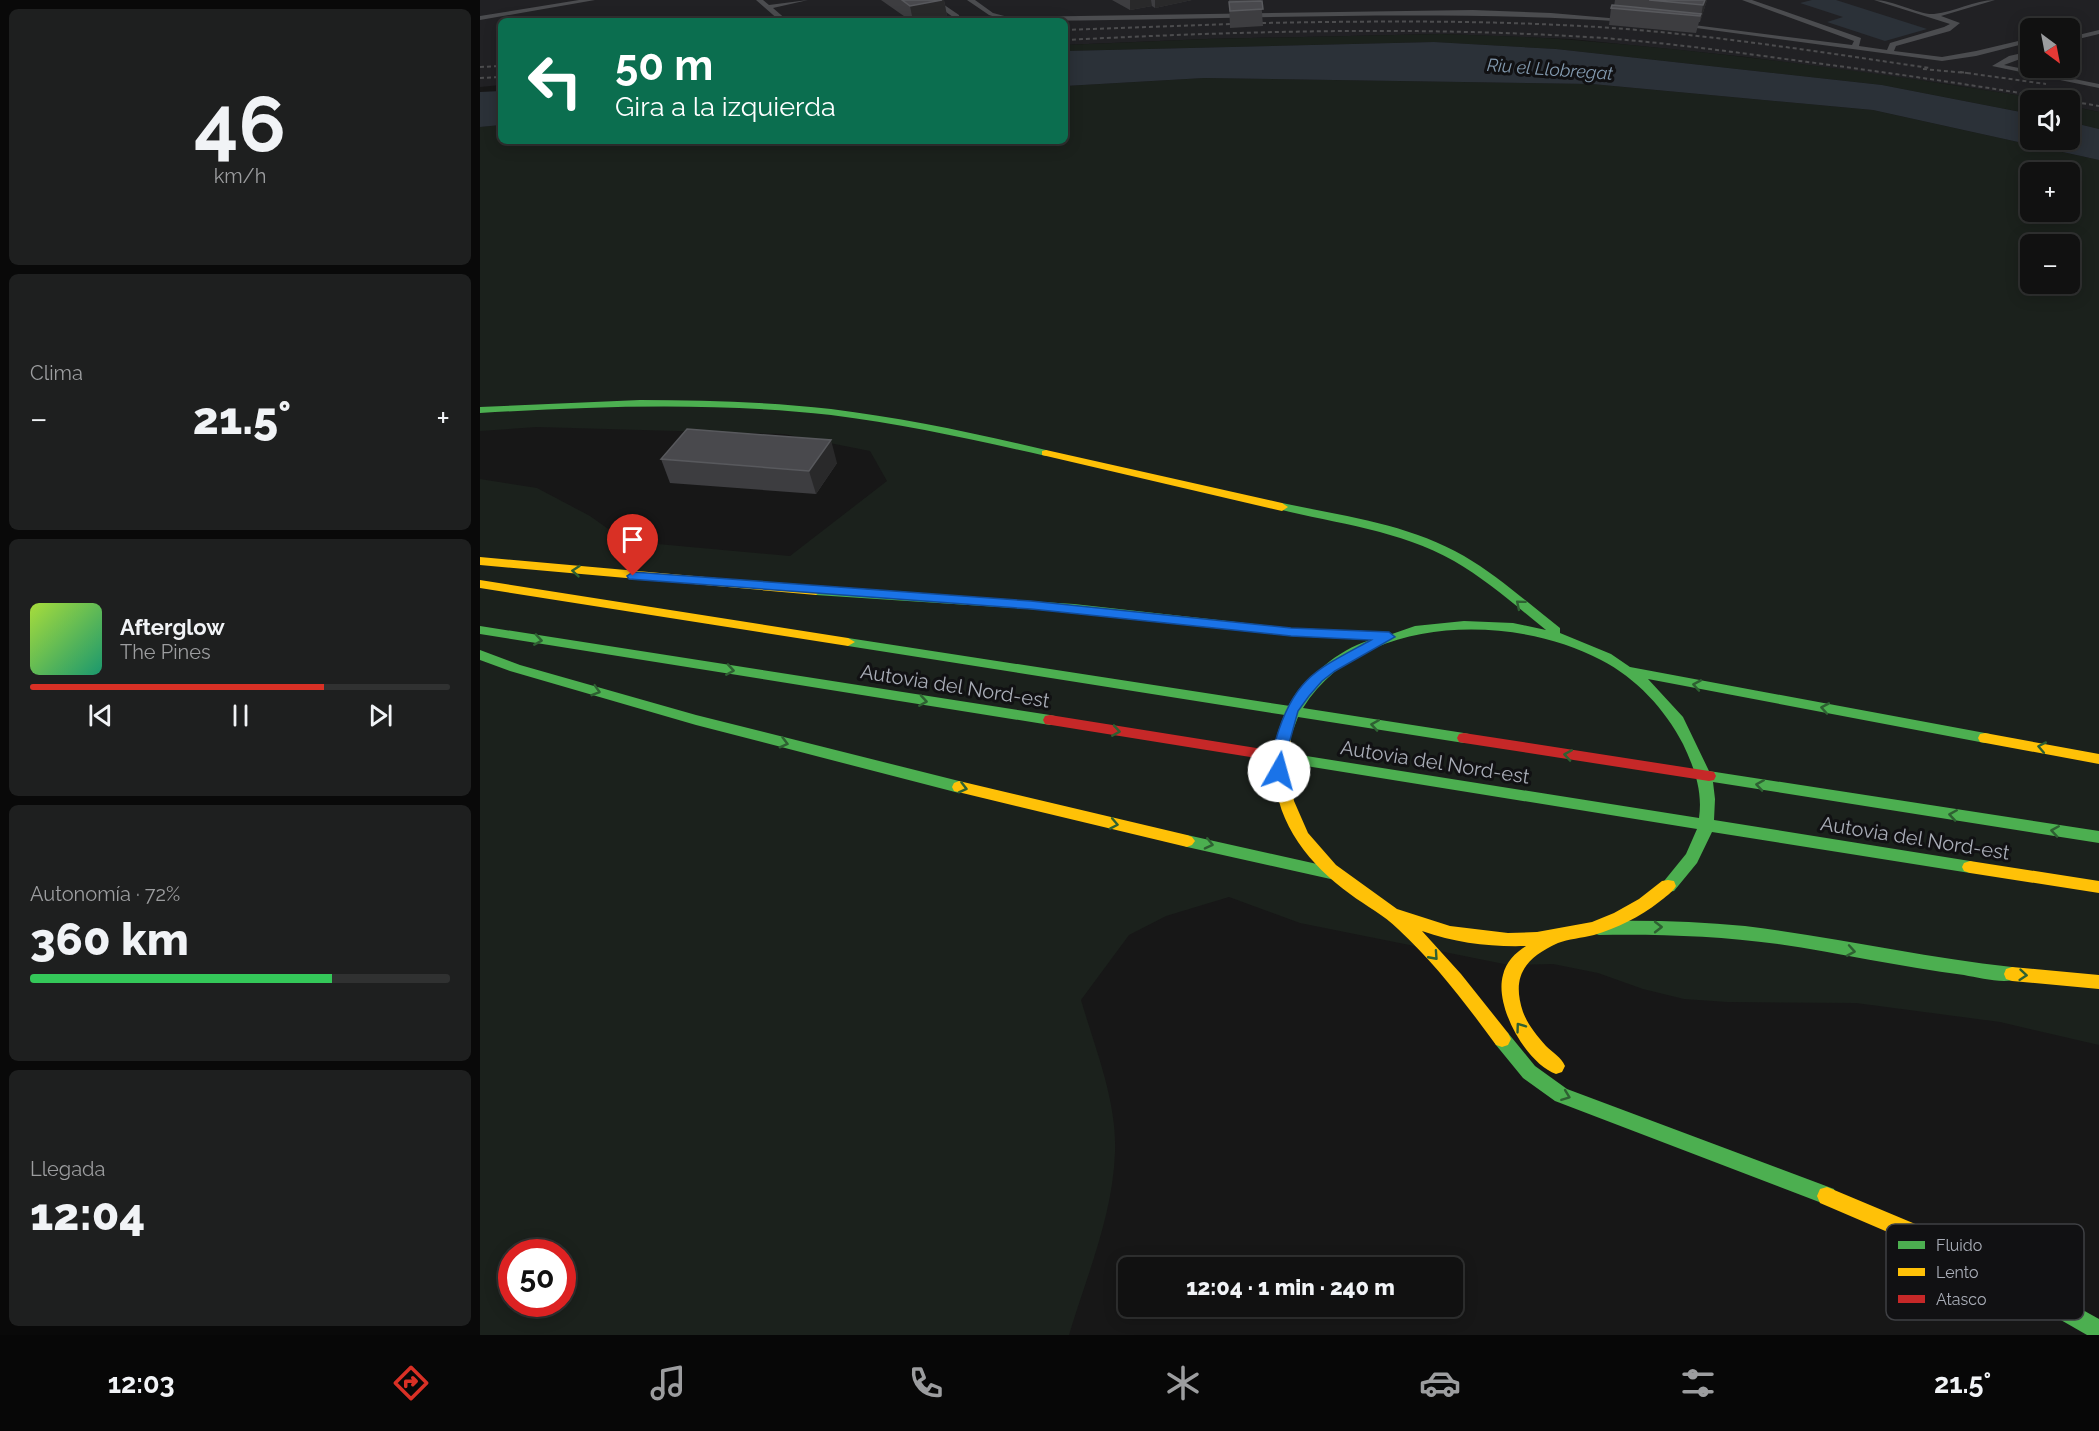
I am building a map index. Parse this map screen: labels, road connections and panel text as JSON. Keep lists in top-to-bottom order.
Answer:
{
  "streets": {
    "main road": ["Autovia del Nord-est"]
  },
  "water": ["Riu el Llobregat"],
  "legend": ["Fluido", "Lento", "Atasco"],
  "north": "bottom right",
  "page": {
    "tile": [
      ["46", "km/h"],
      "Clima",
      ["Autonomía · 72%", "360 km"],
      ["Llegada", "12:04"]
    ],
    "map_buttons": ["+", "−"],
    "turn": ["50 m", "Gira a la izquierda"],
    "heat": ["−", "21.5°", "+"],
    "song": ["Afterglow", "The Pines"],
    "limit": "50",
    "trip": "12:04 · 1 min · 240 m",
    "tabs": ["12:03", "21.5°"]
  }
}
